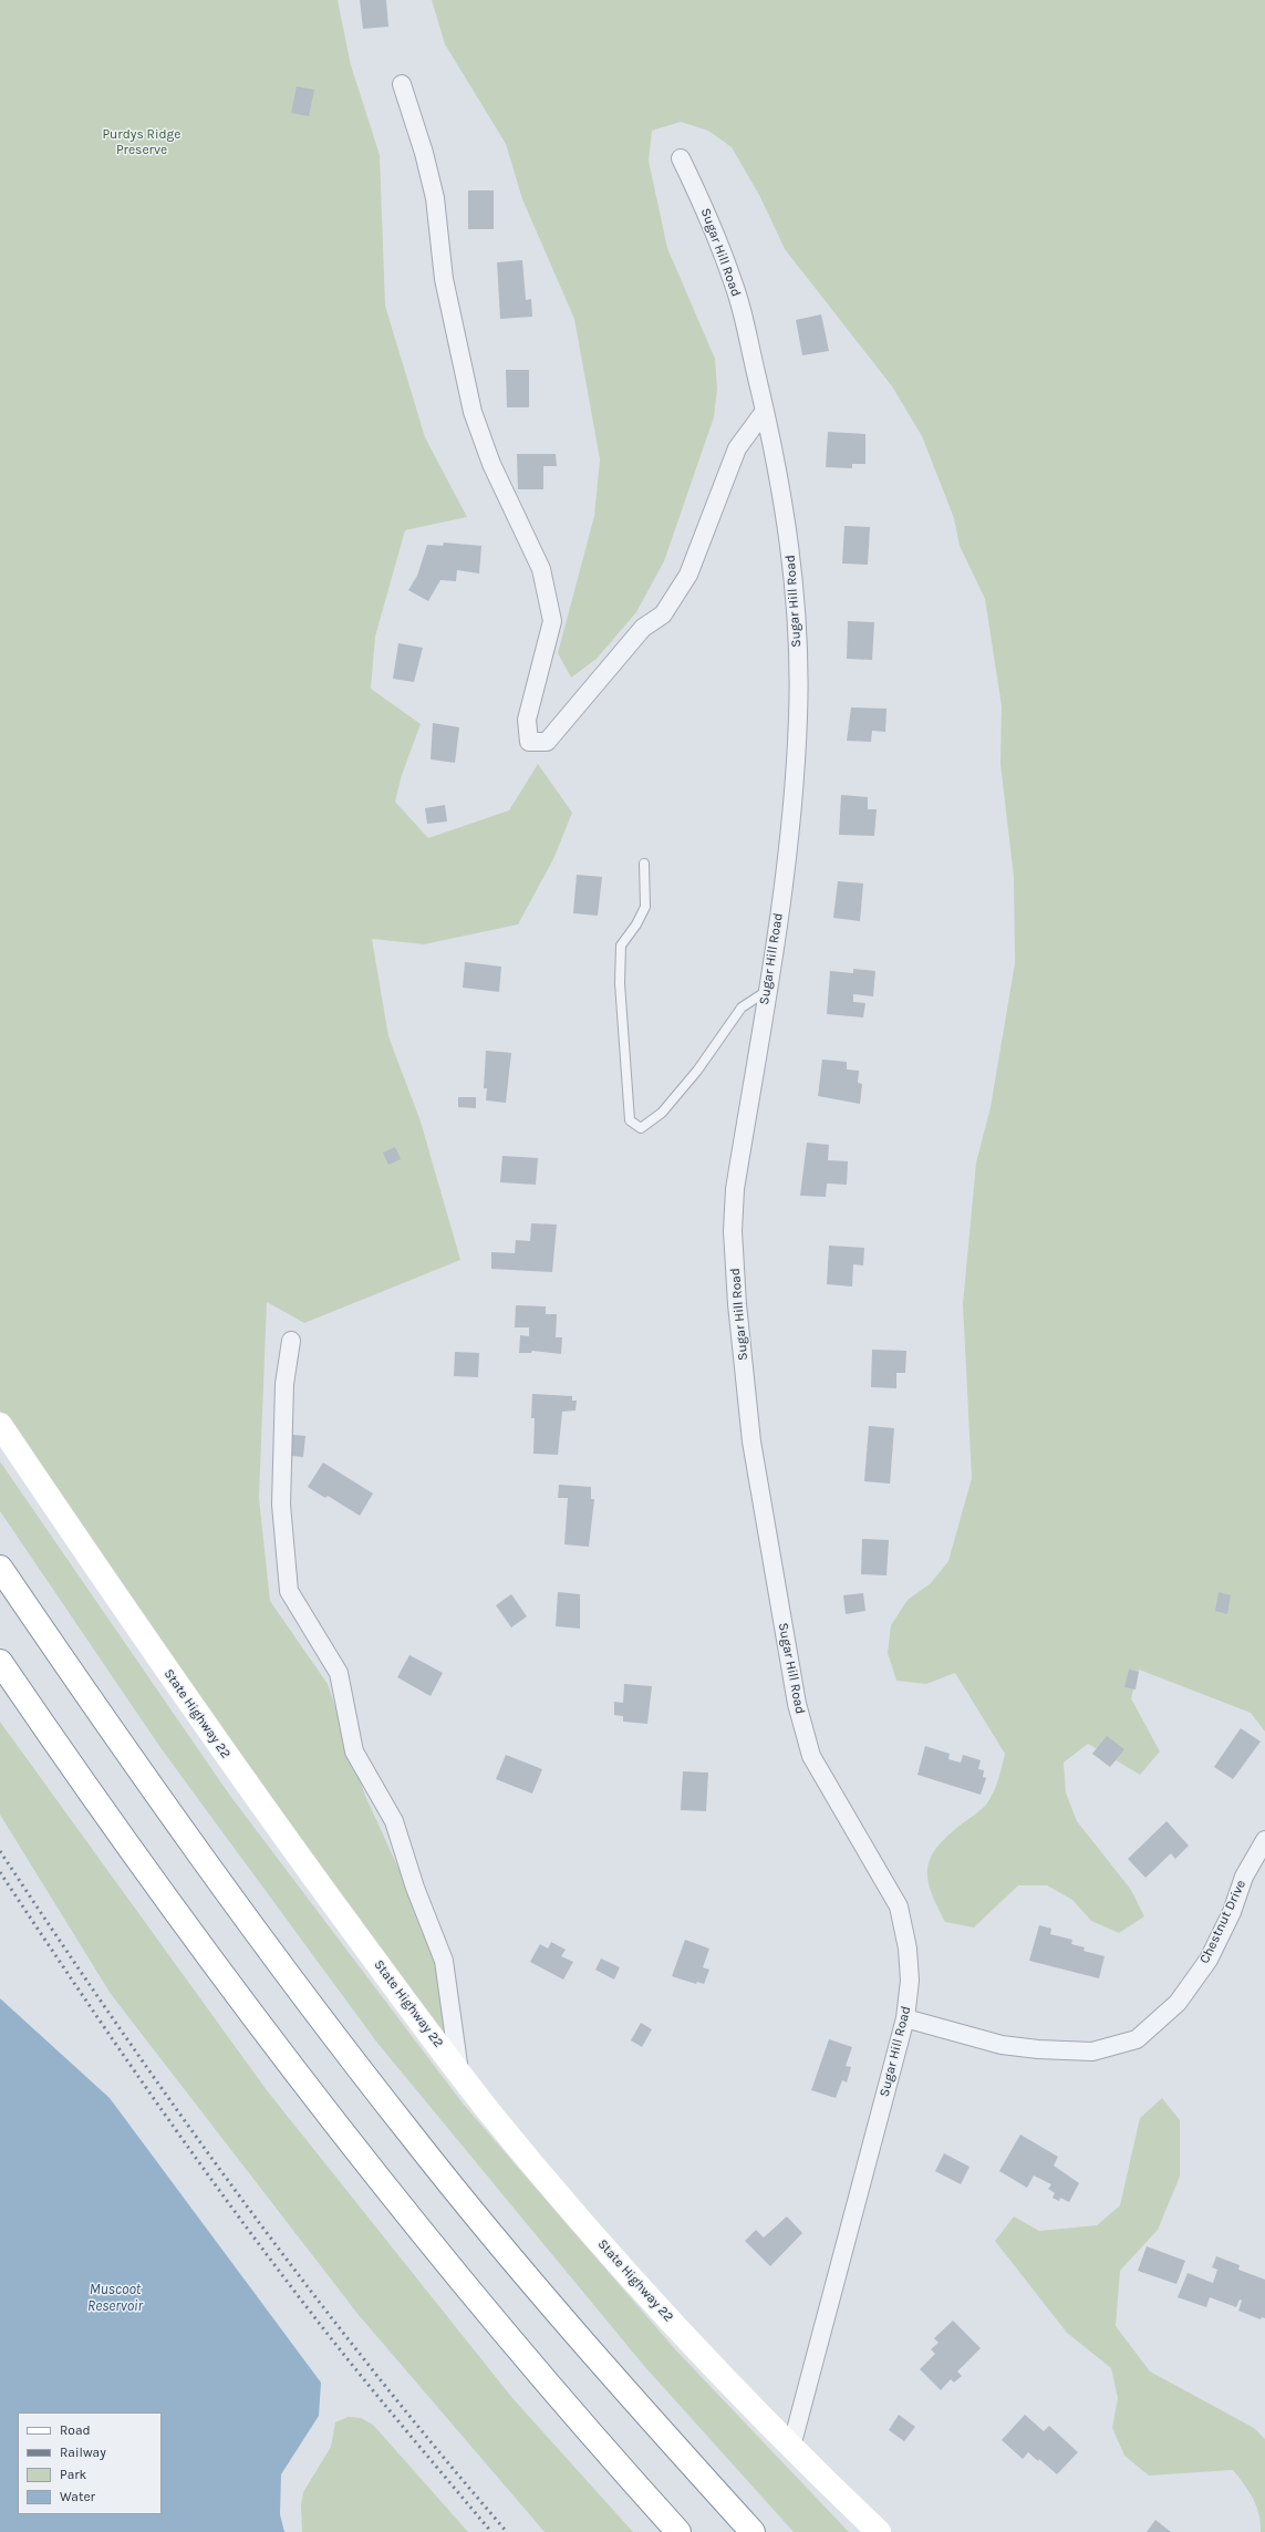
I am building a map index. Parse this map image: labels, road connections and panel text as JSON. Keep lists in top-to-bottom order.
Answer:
{
  "streets": {
    "main road": ["State Highway 22"],
    "street": ["Sugar Hill Road", "Chestnut Drive"]
  },
  "crossings": [
    ["Sugar Hill Road", "State Highway 22"],
    ["Sugar Hill Road", "Chestnut Drive"]
  ],
  "water": ["Muscoot Reservoir"],
  "parks": ["Purdys Ridge Preserve"],
  "legend": [
    "Road",
    "Railway",
    "Park",
    "Water"
  ]
}
